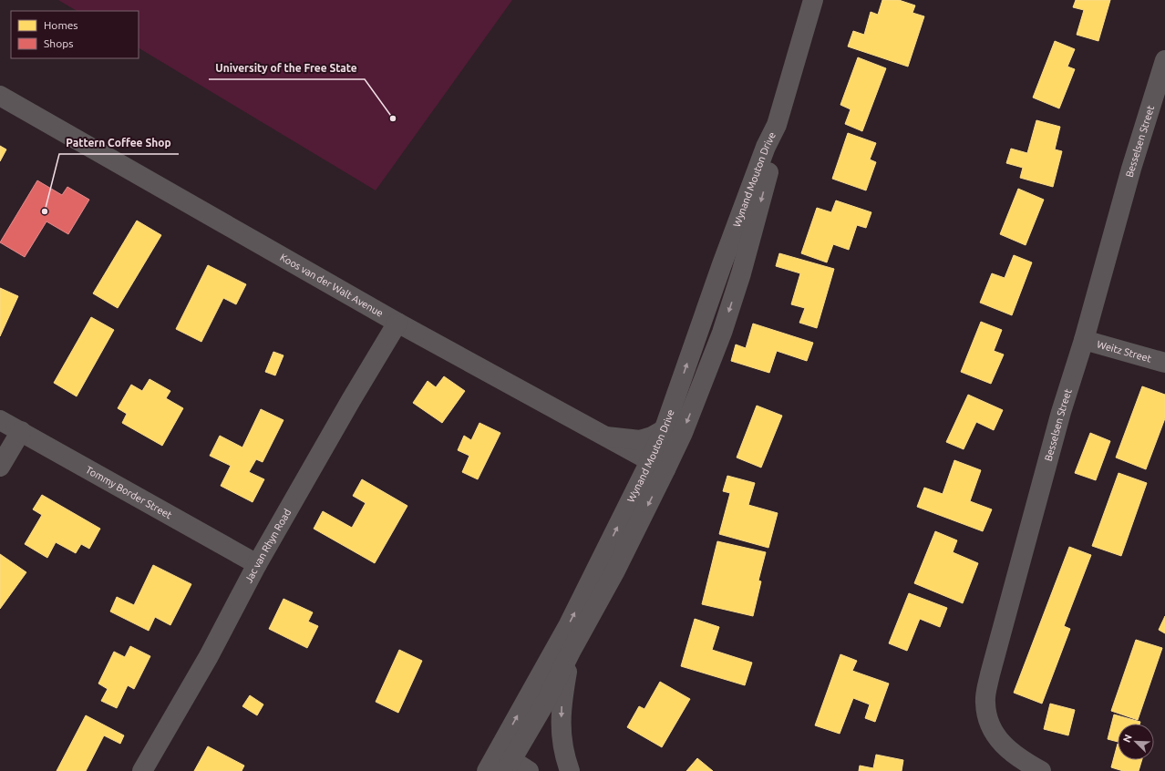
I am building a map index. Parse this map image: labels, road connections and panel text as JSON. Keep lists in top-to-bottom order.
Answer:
{
  "streets": {
    "street": [
      "Besselsen Street",
      "Wynand Mouton Drive",
      "Koos van der Walt Avenue",
      "Weitz Street",
      "Tommy Border Street",
      "Jac van Rhyn Road"
    ]
  },
  "crossings": [
    ["Besselsen Street", "Weitz Street"],
    ["Wynand Mouton Drive", "Koos van der Walt Avenue"],
    ["Koos van der Walt Avenue", "Jac van Rhyn Road"],
    ["Tommy Border Street", "Jac van Rhyn Road"]
  ],
  "places": ["University of the Free State", "Pattern Coffee Shop"],
  "legend": ["Homes", "Shops"],
  "north": "top left"
}
